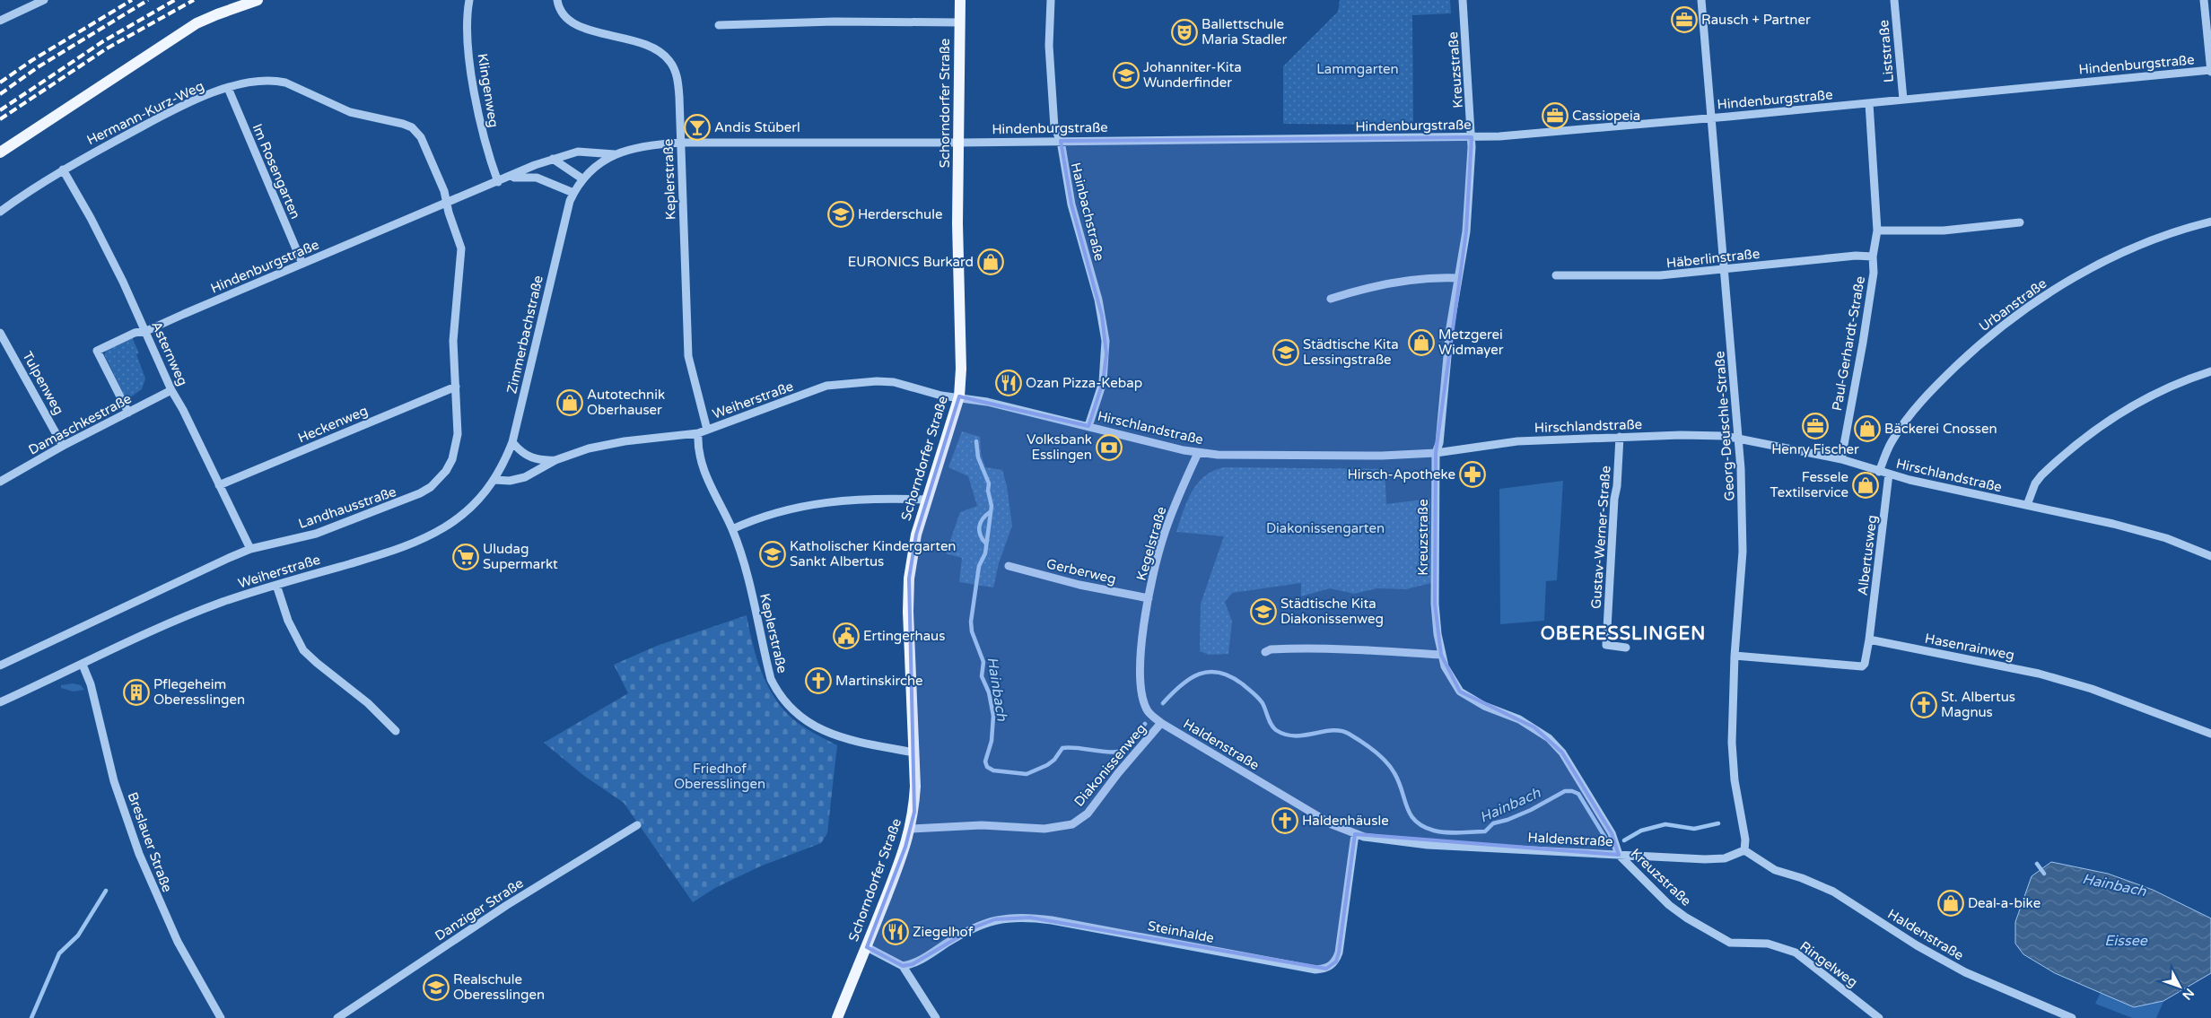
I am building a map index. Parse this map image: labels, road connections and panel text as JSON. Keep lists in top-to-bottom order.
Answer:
{
  "streets": {
    "main road": ["Schorndorfer Straße"],
    "street": [
      "Liststraße",
      "Hindenburgstraße",
      "Kreuzstraße",
      "Klingenweg",
      "Hermann-Kurz-Weg",
      "Im Rosengarten",
      "Keplerstraße",
      "Hainbachstraße",
      "Häberlinstraße",
      "Urbanstraße",
      "Zimmerbachstraße",
      "Paul-Gerhardt-Straße",
      "Asternweg",
      "Tulpenweg",
      "Weiherstraße",
      "Damaschkestraße",
      "Heckenweg",
      "Hirschlandstraße",
      "Georg-Deuschle-Straße",
      "Landhausstraße",
      "Gustav-Werner-Straße",
      "Kegelstraße",
      "Albertusweg",
      "Gerberweg",
      "Hasenrainweg",
      "Haldenstraße",
      "Diakonissenweg",
      "Breslauer Straße",
      "Danziger Straße",
      "Steinhalde",
      "Ringelweg"
    ]
  },
  "crossings": [
    ["Liststraße", "Hindenburgstraße"],
    ["Hindenburgstraße", "Kreuzstraße"],
    ["Hindenburgstraße", "Klingenweg"],
    ["Hindenburgstraße", "Schorndorfer Straße"],
    ["Hindenburgstraße", "Hermann-Kurz-Weg"],
    ["Hindenburgstraße", "Im Rosengarten"],
    ["Hindenburgstraße", "Keplerstraße"],
    ["Hindenburgstraße", "Hainbachstraße"],
    ["Hindenburgstraße", "Zimmerbachstraße"],
    ["Hindenburgstraße", "Paul-Gerhardt-Straße"],
    ["Hindenburgstraße", "Asternweg"],
    ["Hindenburgstraße", "Damaschkestraße"],
    ["Hindenburgstraße", "Georg-Deuschle-Straße"],
    ["Hindenburgstraße", "Landhausstraße"],
    ["Kreuzstraße", "Hirschlandstraße"],
    ["Kreuzstraße", "Haldenstraße"],
    ["Kreuzstraße", "Ringelweg"],
    ["Schorndorfer Straße", "Keplerstraße"],
    ["Schorndorfer Straße", "Weiherstraße"],
    ["Schorndorfer Straße", "Hirschlandstraße"],
    ["Schorndorfer Straße", "Diakonissenweg"],
    ["Hermann-Kurz-Weg", "Im Rosengarten"],
    ["Hermann-Kurz-Weg", "Asternweg"],
    ["Hermann-Kurz-Weg", "Landhausstraße"],
    ["Keplerstraße", "Weiherstraße"],
    ["Hainbachstraße", "Hirschlandstraße"],
    ["Häberlinstraße", "Paul-Gerhardt-Straße"],
    ["Häberlinstraße", "Georg-Deuschle-Straße"],
    ["Urbanstraße", "Hirschlandstraße"],
    ["Zimmerbachstraße", "Weiherstraße"],
    ["Paul-Gerhardt-Straße", "Hirschlandstraße"],
    ["Asternweg", "Damaschkestraße"],
    ["Asternweg", "Heckenweg"],
    ["Asternweg", "Landhausstraße"],
    ["Tulpenweg", "Damaschkestraße"],
    ["Weiherstraße", "Hirschlandstraße"],
    ["Weiherstraße", "Breslauer Straße"],
    ["Heckenweg", "Landhausstraße"],
    ["Hirschlandstraße", "Georg-Deuschle-Straße"],
    ["Hirschlandstraße", "Gustav-Werner-Straße"],
    ["Hirschlandstraße", "Kegelstraße"],
    ["Hirschlandstraße", "Albertusweg"],
    ["Georg-Deuschle-Straße", "Haldenstraße"],
    ["Kegelstraße", "Gerberweg"],
    ["Kegelstraße", "Diakonissenweg"],
    ["Albertusweg", "Hasenrainweg"],
    ["Haldenstraße", "Diakonissenweg"],
    ["Haldenstraße", "Steinhalde"]
  ],
  "districts": ["OBERESSLINGEN"],
  "water": ["Hainbach", "Eissee"],
  "parks": ["Lammgarten", "Diakonissengarten", "Friedhof Oberesslingen"],
  "places": {
    "office": ["Rausch + Partner", "Cassiopeia", "Henry Fischer"],
    "theatre": ["Ballettschule Maria Stadler"],
    "school or university": [
      "Johanniter-Kita Wunderfinder",
      "Herderschule",
      "Städtische Kita Lessingstraße",
      "Katholischer Kindergarten Sankt Albertus",
      "Städtische Kita Diakonissenweg",
      "Realschule Oberesslingen"
    ],
    "bar": ["Andis Stüberl"],
    "shop": [
      "EURONICS Burkard",
      "Metzgerei Widmayer",
      "Autotechnik Oberhauser",
      "Bäckerei Cnossen",
      "Fessele Textilservice",
      "Deal-a-bike"
    ],
    "restaurant": ["Ozan Pizza-Kebap", "Ziegelhof"],
    "bank": ["Volksbank Esslingen"],
    "pharmacy": ["Hirsch-Apotheke"],
    "supermarket": ["Uludag Supermarkt"],
    "public building": ["Ertingerhaus"],
    "church": ["Martinskirche", "St. Albertus Magnus", "Haldenhäusle"],
    "building": ["Pflegeheim Oberesslingen"]
  },
  "north": "bottom right"
}
